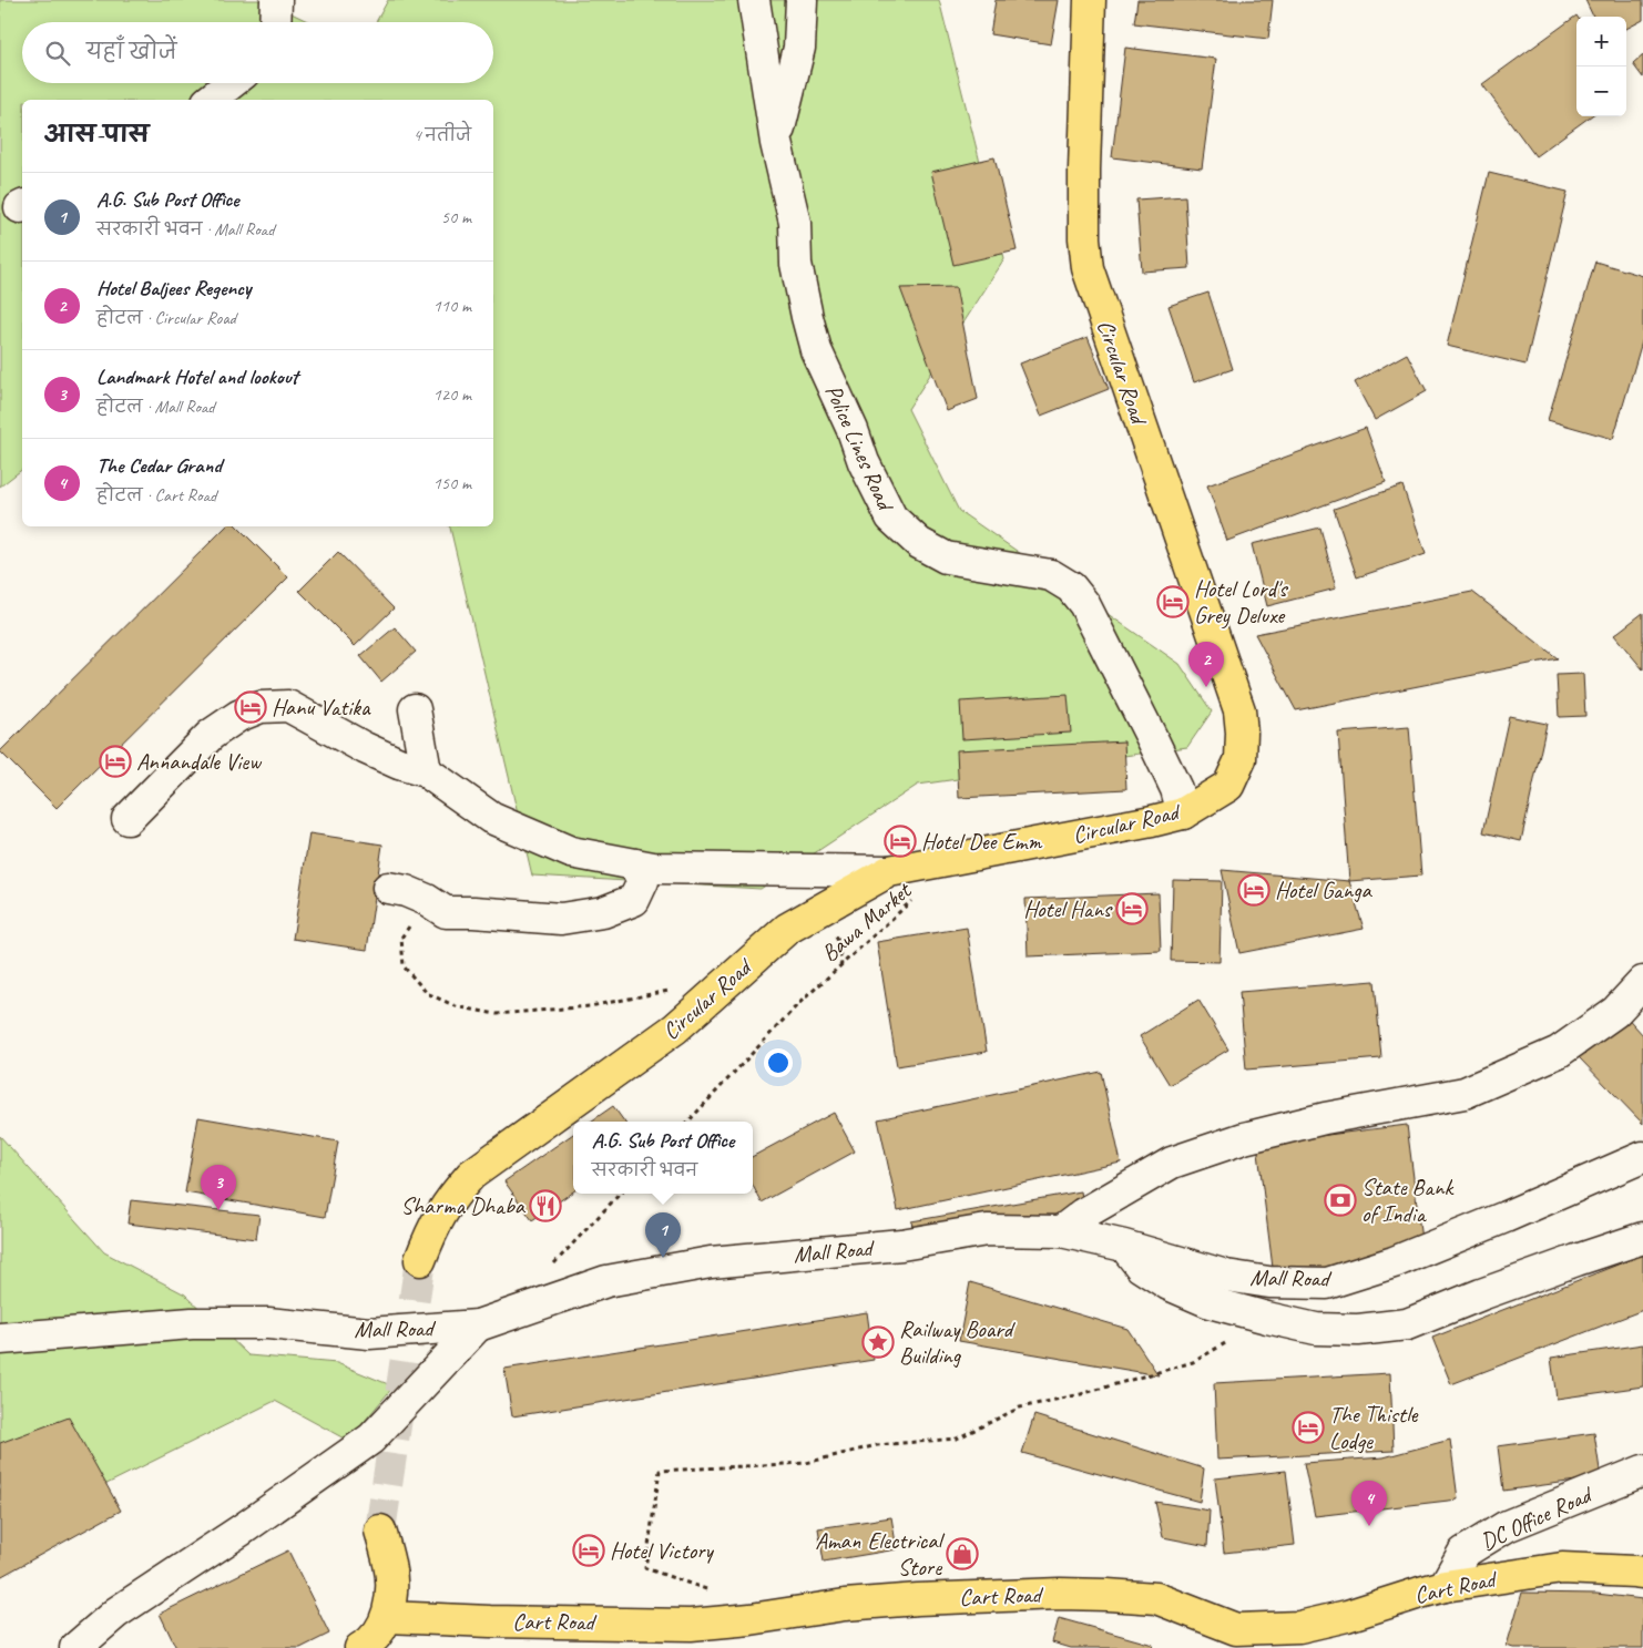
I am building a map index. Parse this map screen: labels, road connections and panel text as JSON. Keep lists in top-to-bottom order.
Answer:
{
  "streets": {
    "main road": ["Circular Road", "Cart Road"],
    "street": ["Police Lines Road", "Mall Road", "DC Office Road"],
    "path": ["Bawa Market"]
  },
  "crossings": [
    ["Circular Road", "Police Lines Road"],
    ["DC Office Road", "Cart Road"]
  ],
  "places": {
    "hotel": [
      "Hotel Lord's Grey Deluxe",
      "Hanu Vatika",
      "Annandale View",
      "Hotel Dee Emm",
      "Hotel Ganga",
      "Hotel Hans",
      "The Thistle Lodge",
      "Hotel Victory"
    ],
    "bank": ["State Bank of India"],
    "restaurant": ["Sharma Dhaba"],
    "place": ["Railway Board Building"],
    "shop": ["Aman Electrical Store"]
  },
  "page": {
    "map_buttons": ["+", "−"],
    "search": "यहाँ खोजें",
    "heading": ["आस-पास", "4 नतीजे"],
    "list": [
      {
        "mark": "1",
        "name": "A.G. Sub Post Office",
        "note": "सरकारी भवन · Mall Road",
        "value": "50 m"
      },
      {
        "mark": "2",
        "name": "Hotel Baljees Regency",
        "note": "होटल · Circular Road",
        "value": "110 m"
      },
      {
        "mark": "3",
        "name": "Landmark Hotel and lookout",
        "note": "होटल · Mall Road",
        "value": "120 m"
      },
      {
        "mark": "4",
        "name": "The Cedar Grand",
        "note": "होटल · Cart Road",
        "value": "150 m"
      }
    ],
    "pins": [
      "2",
      "3",
      "1",
      "4"
    ],
    "popup": ["A.G. Sub Post Office", "सरकारी भवन"]
  }
}
